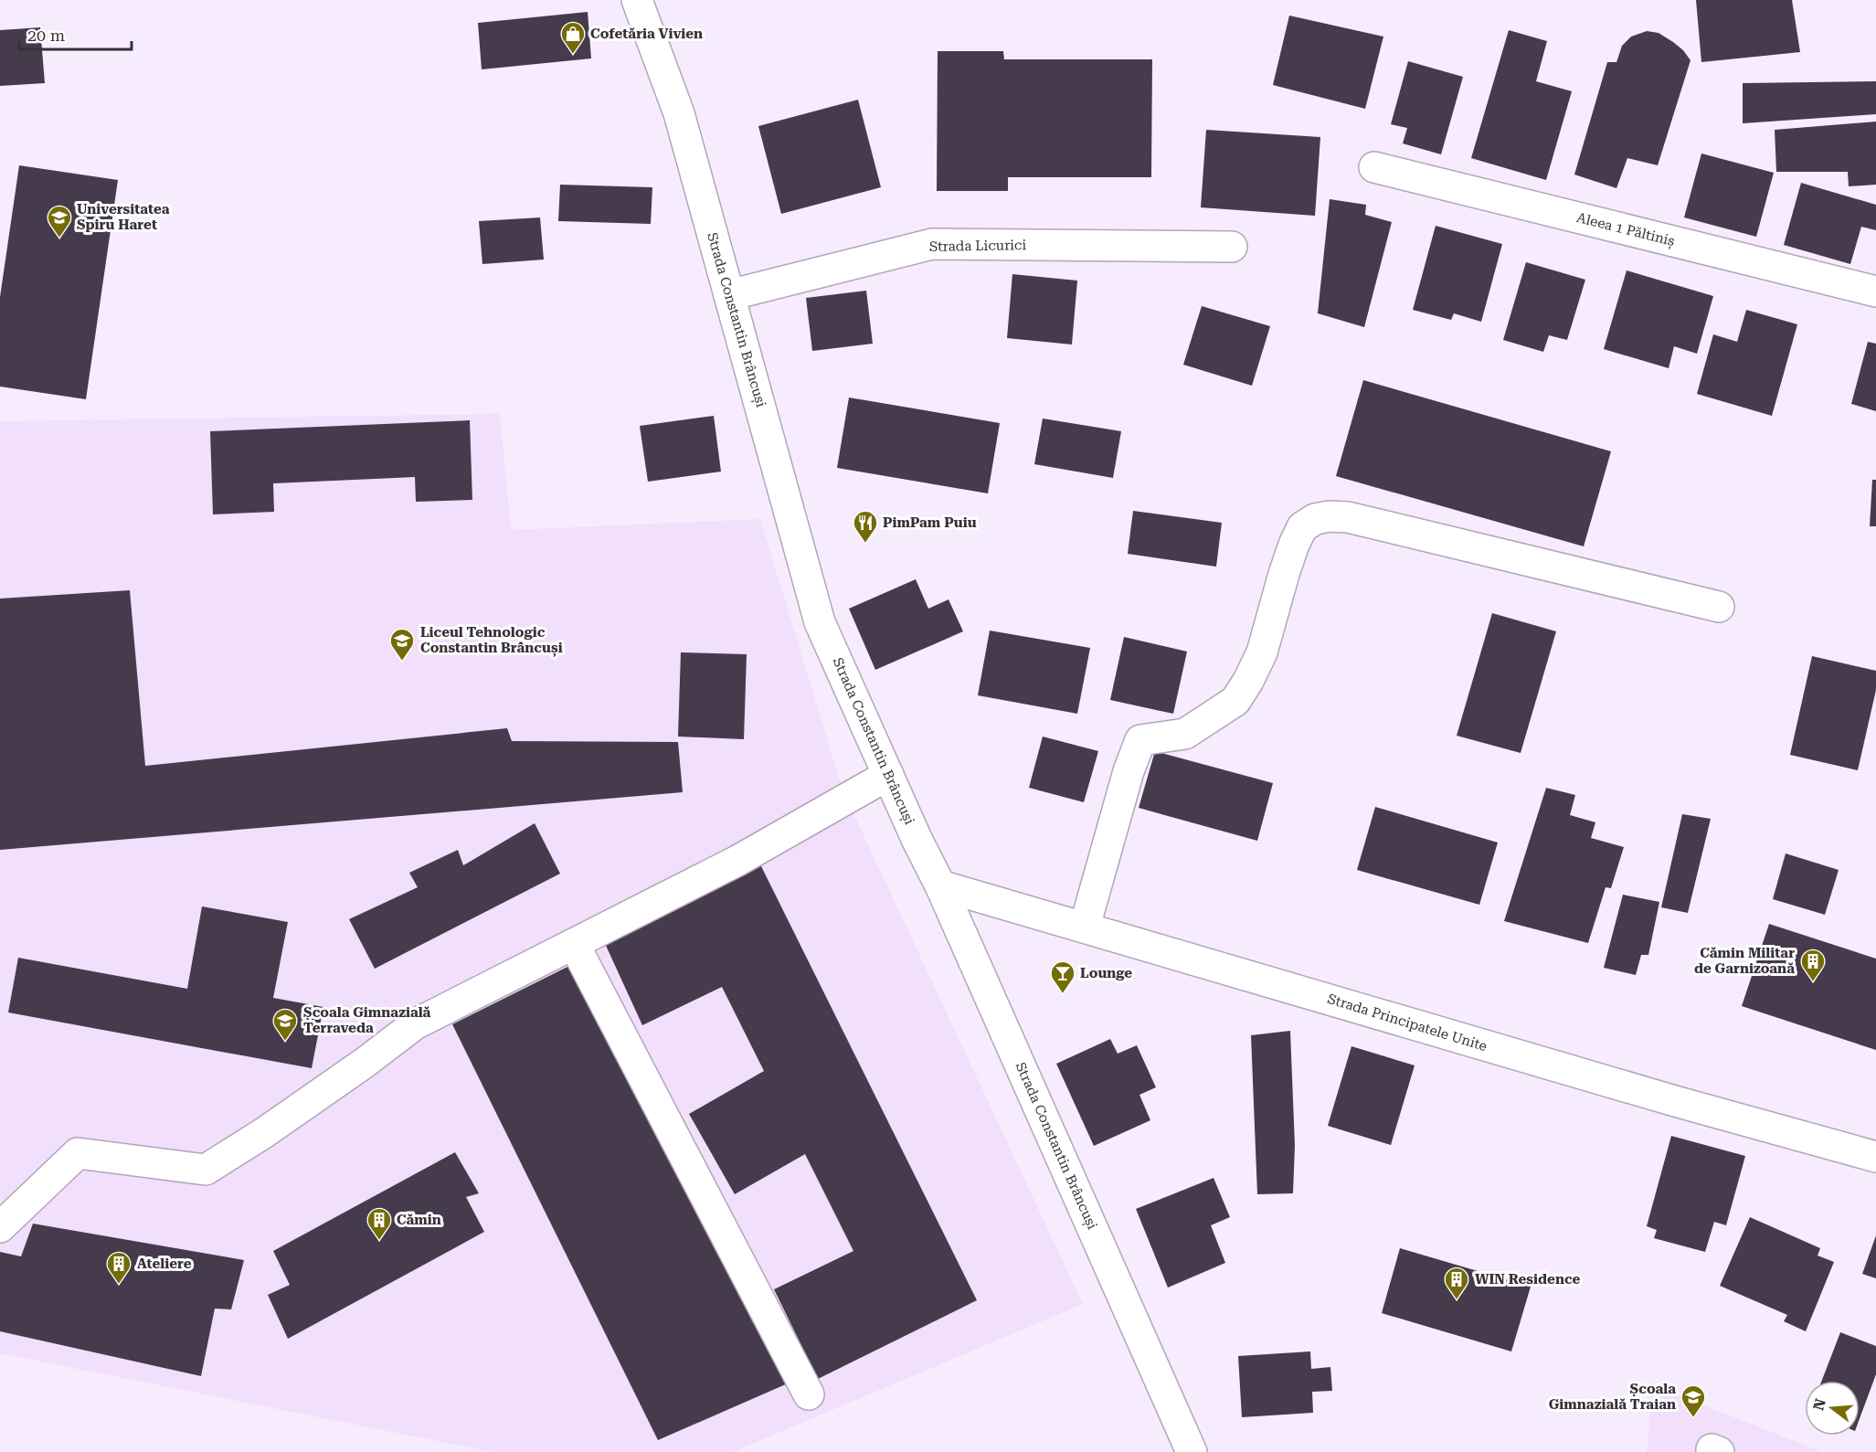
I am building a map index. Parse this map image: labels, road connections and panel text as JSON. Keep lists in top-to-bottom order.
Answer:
{
  "streets": {
    "street": [
      "Aleea 1 Păltiniș",
      "Strada Licurici",
      "Strada Constantin Brâncuși",
      "Strada Principatele Unite"
    ]
  },
  "crossings": [
    ["Strada Licurici", "Strada Constantin Brâncuși"],
    ["Strada Constantin Brâncuși", "Strada Principatele Unite"]
  ],
  "places": {
    "shop": ["Cofetăria Vivien"],
    "school or university": [
      "Universitatea Spiru Haret",
      "Liceul Tehnologic Constantin Brâncuși",
      "Școala Gimnazială Terraveda",
      "Școala Gimnazială Traian"
    ],
    "restaurant": ["PimPam Puiu"],
    "building": [
      "Cămin Militar de Garnizoană",
      "Cămin",
      "Ateliere",
      "WIN Residence"
    ],
    "bar": ["Lounge"]
  },
  "scale_bar": "20 m",
  "north": "left"
}
